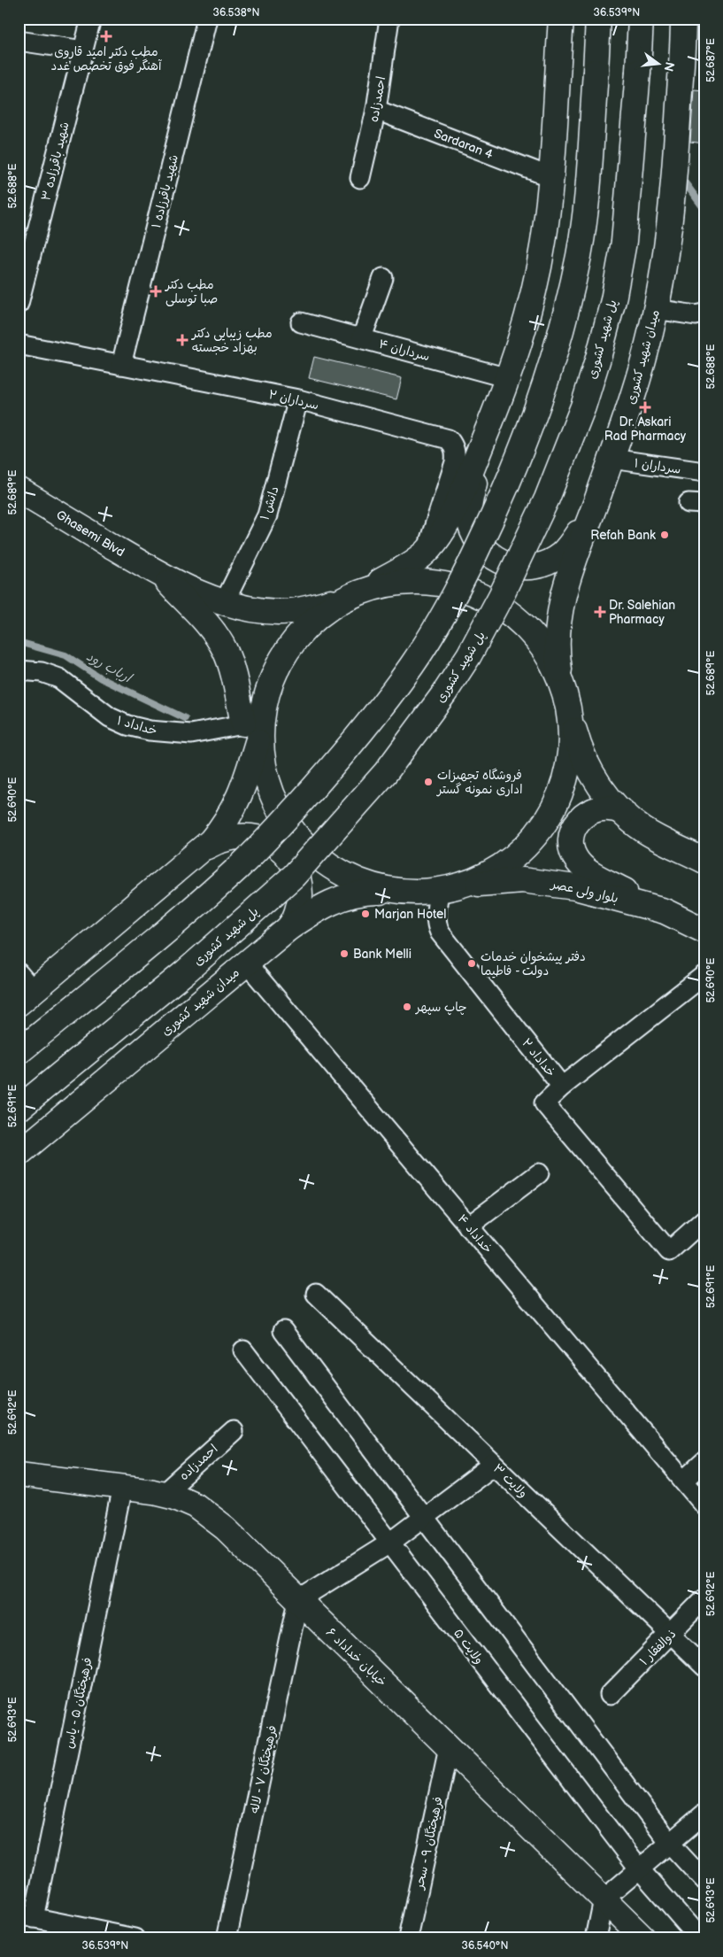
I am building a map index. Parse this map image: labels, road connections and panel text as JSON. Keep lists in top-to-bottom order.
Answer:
{
  "streets": {
    "main road": [
      "پل شهید کشوری",
      "میدان شهید کشوری",
      "Ghasemi Blvd",
      "بلوار ولی عصر",
      "خیابان خداداد ۶"
    ],
    "street": [
      "احمدزاده",
      "Sardaran 4",
      "شهید باقرزاده ۳",
      "شهید باقرزاده ۱",
      "سرداران ۴",
      "سرداران ۲",
      "سرداران ۱",
      "دانش ۱",
      "خداداد ۱",
      "خداداد ۲",
      "خداداد ۴",
      "ولایت ۳",
      "ولایت ۵",
      "ذوالفقار ۱",
      "فرهیختگان ۵ - یاس",
      "فرهیختگان ۷ - لاله",
      "فرهیختگان ۹ - سحر"
    ]
  },
  "crossings": [
    ["احمدزاده", "Sardaran 4"],
    ["احمدزاده", "خیابان خداداد ۶"],
    ["Sardaran 4", "میدان شهید کشوری"],
    ["شهید باقرزاده ۱", "سرداران ۲"],
    ["سرداران ۴", "میدان شهید کشوری"],
    ["میدان شهید کشوری", "سرداران ۲"],
    ["میدان شهید کشوری", "سرداران ۱"],
    ["میدان شهید کشوری", "خداداد ۱"],
    ["میدان شهید کشوری", "بلوار ولی عصر"],
    ["میدان شهید کشوری", "خداداد ۲"],
    ["میدان شهید کشوری", "خداداد ۴"],
    ["سرداران ۲", "دانش ۱"],
    ["بلوار ولی عصر", "خداداد ۲"],
    ["ولایت ۳", "ذوالفقار ۱"],
    ["خیابان خداداد ۶", "فرهیختگان ۵ - یاس"],
    ["خیابان خداداد ۶", "فرهیختگان ۷ - لاله"],
    ["خیابان خداداد ۶", "فرهیختگان ۹ - سحر"]
  ],
  "water": ["ارباب رود"],
  "places": {
    "health": [
      "مطب دکتر اميد قاروی آهنگر فوق تخصص غدد",
      "مطب دکتر صبا توسلی",
      "مطب زیبایی دکتر بهزاد خجسته",
      "Dr. Askari Rad Pharmacy",
      "Dr. Salehian Pharmacy"
    ],
    "other": [
      "Refah Bank",
      "فروشگاه تجهیزات اداری نمونه گستر",
      "Marjan Hotel",
      "Bank Melli",
      "دفتر پیشخوان خدمات دولت - فاطیما",
      "چاپ سپهر"
    ]
  },
  "north": "right",
  "coordinates": [
    "36.538°N",
    "36.539°N",
    "52.687°E",
    "52.688°E",
    "52.689°E",
    "52.690°E",
    "52.691°E",
    "52.692°E",
    "52.693°E",
    "36.540°N"
  ]
}
